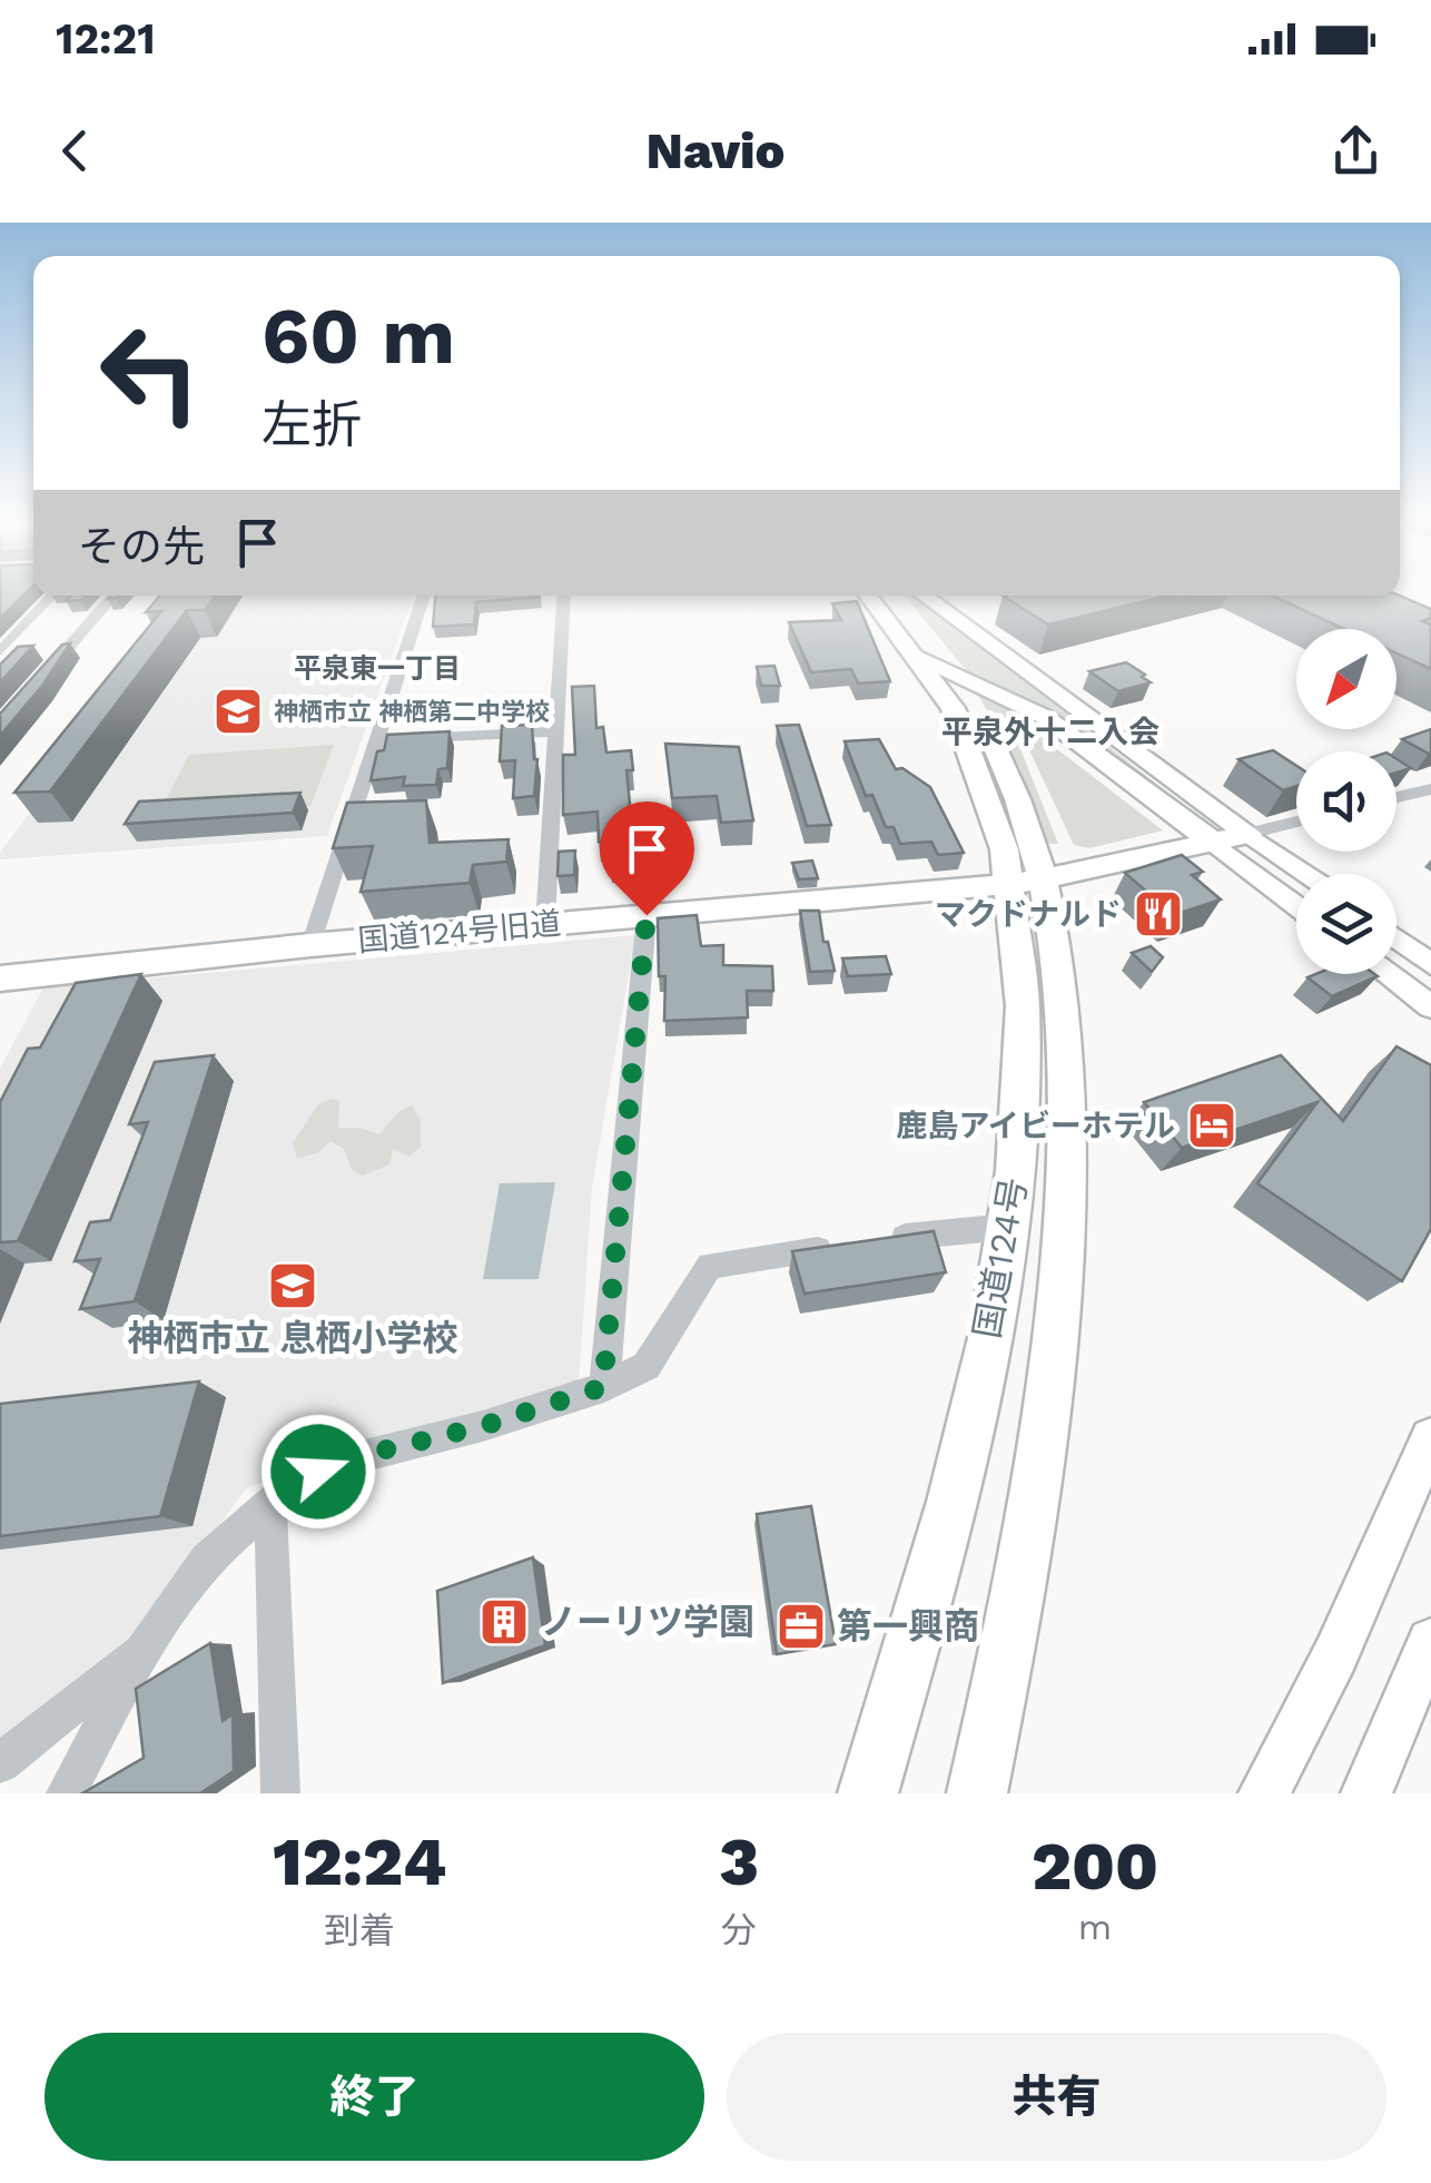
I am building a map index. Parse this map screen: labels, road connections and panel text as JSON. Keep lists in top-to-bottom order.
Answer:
{
  "streets": {
    "highway": ["国道124号旧道", "国道124号"]
  },
  "crossings": [
    ["国道124号旧道", "国道124号"]
  ],
  "districts": ["平泉東一丁目", "平泉外十二入会"],
  "places": {
    "school or university": ["神栖市立 神栖第二中学校", "神栖市立 息栖小学校"],
    "restaurant": ["マクドナルド"],
    "hotel": ["鹿島アイビーホテル"],
    "building": ["ノーリツ学園"],
    "office": ["第一興商"]
  },
  "north": "bottom left",
  "page": {
    "status": "12:21",
    "header": "Navio",
    "turn": ["60 m", "左折"],
    "then": "その先",
    "eta": [
      "12:24",
      "到着",
      "3",
      "分",
      "200",
      "m"
    ],
    "buttons": ["終了", "共有"]
  }
}
